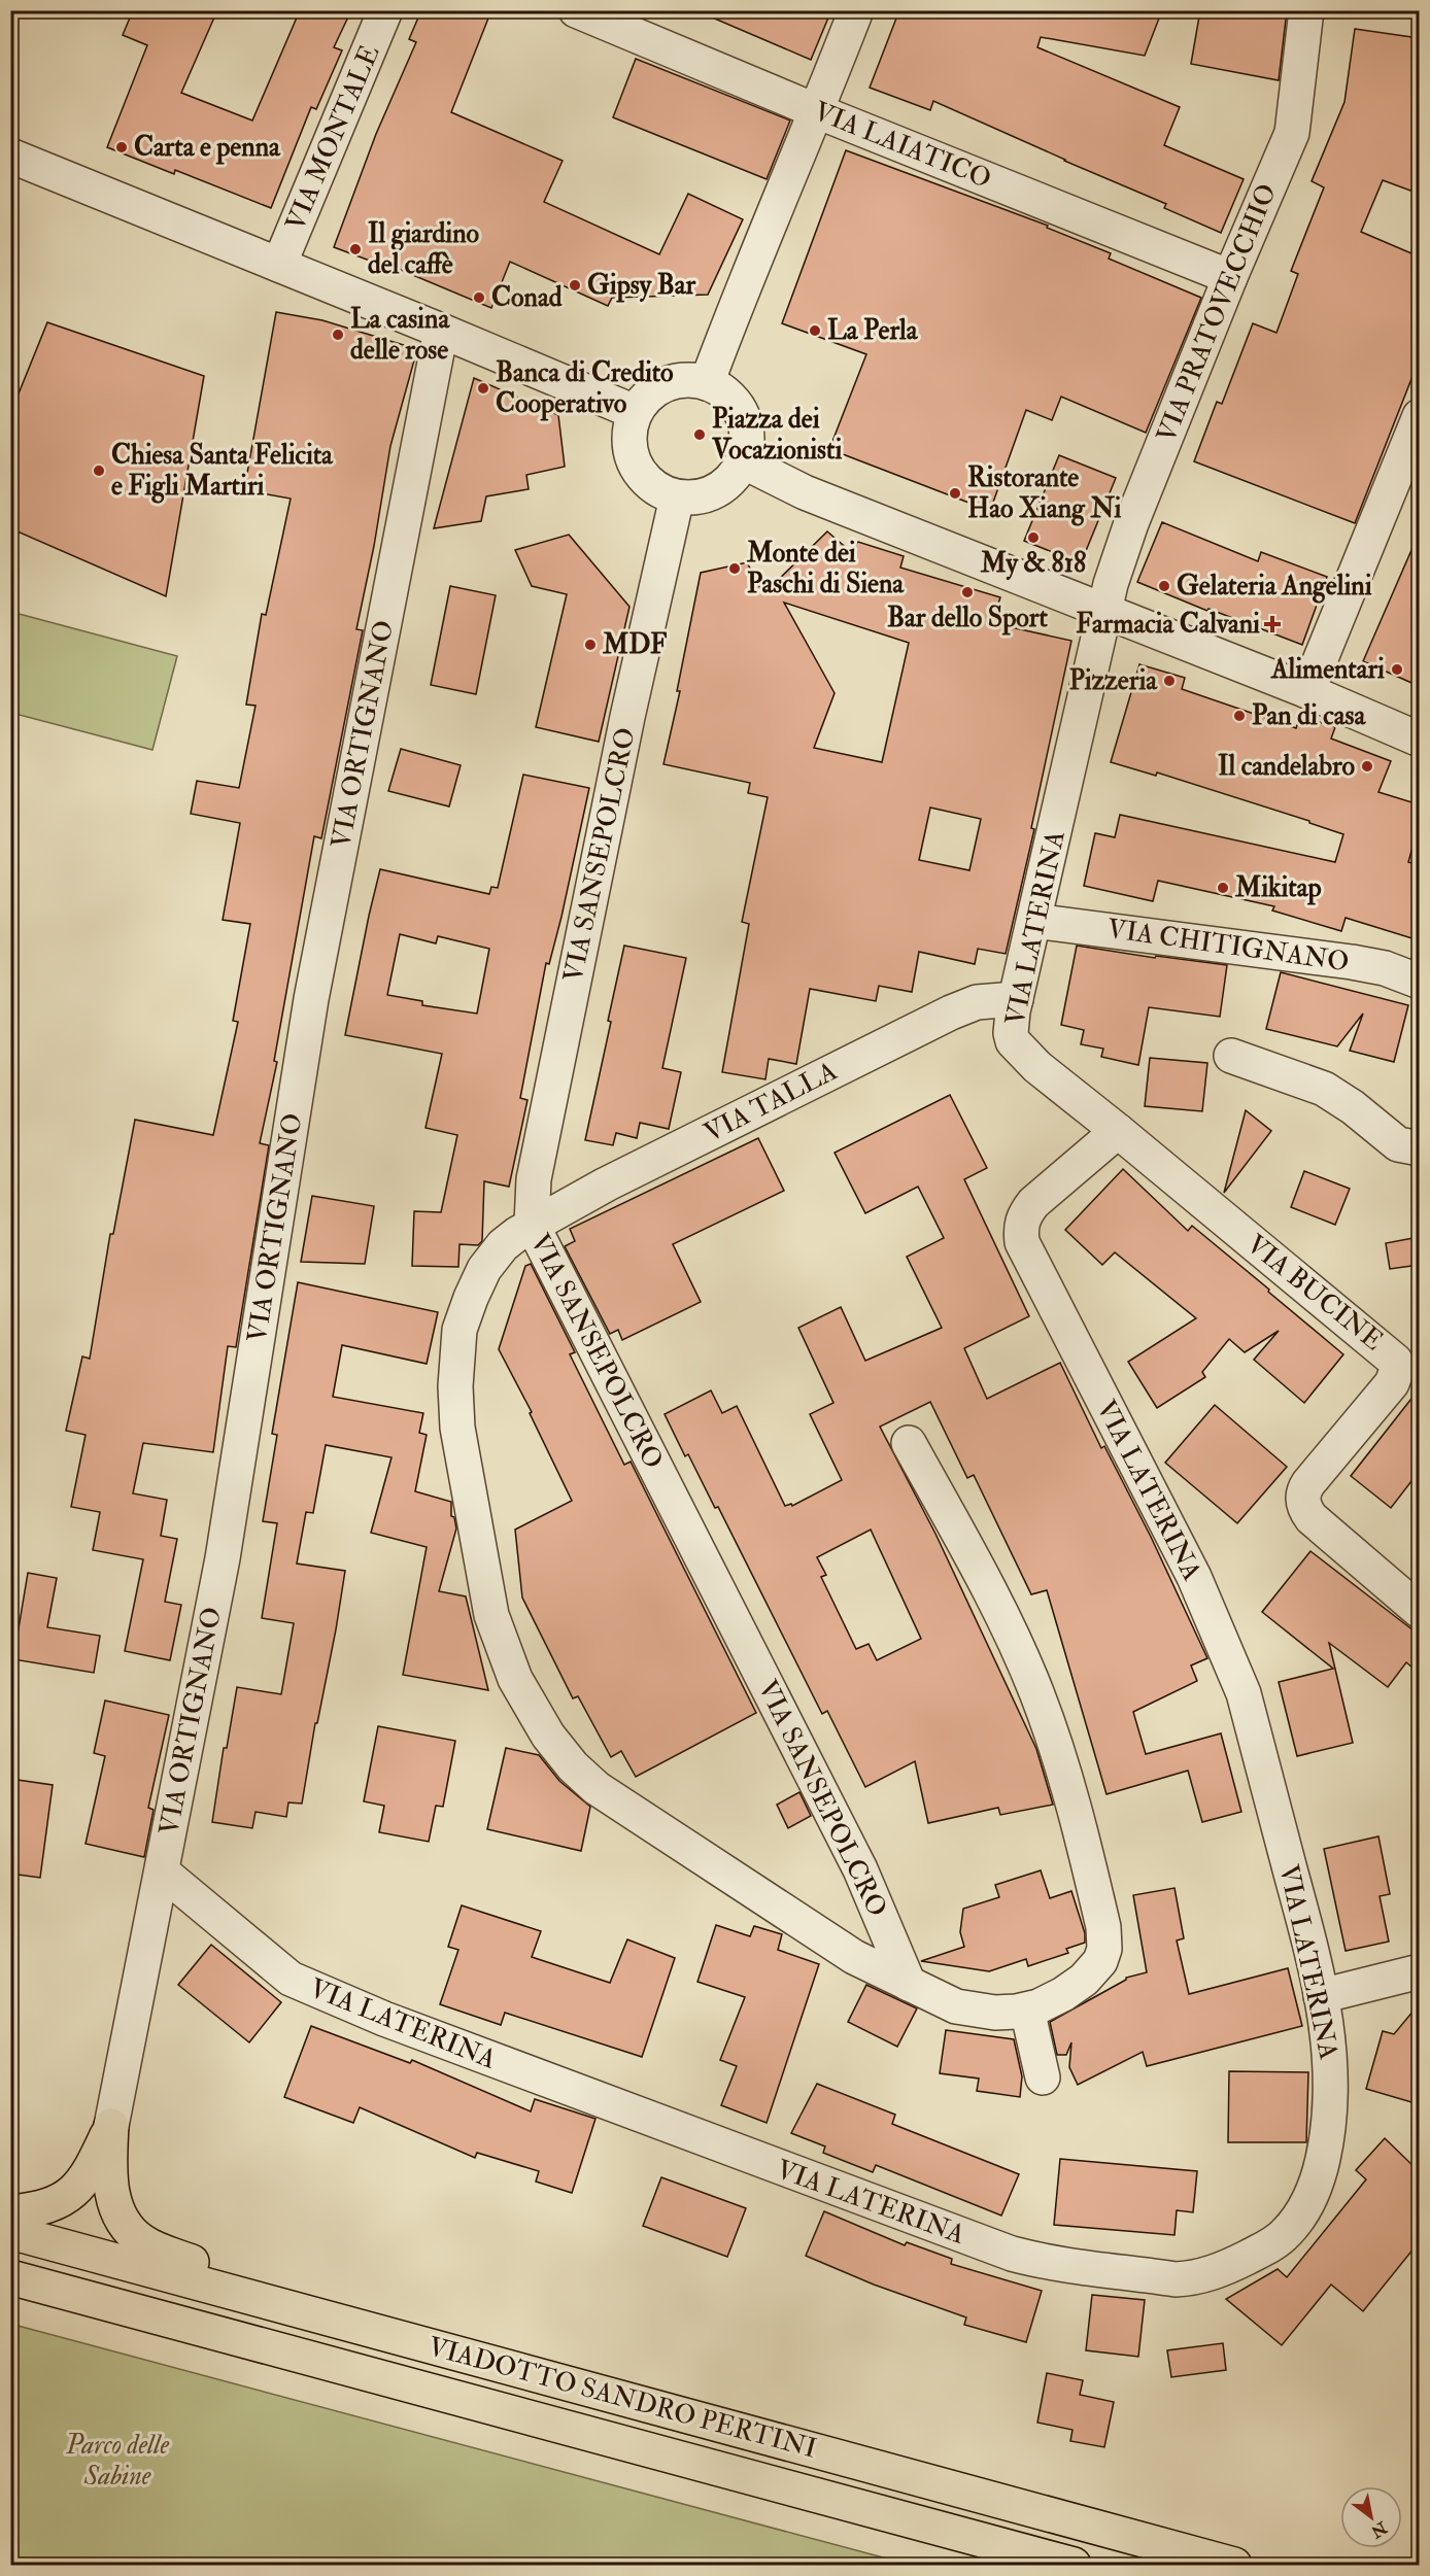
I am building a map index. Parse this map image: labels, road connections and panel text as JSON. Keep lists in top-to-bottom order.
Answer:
{
  "streets": {
    "main road": ["VIADOTTO SANDRO PERTINI"],
    "street": [
      "VIA MONTALE",
      "VIA LAIATICO",
      "VIA PRATOVECCHIO",
      "VIA ORTIGNANO",
      "VIA SANSEPOLCRO",
      "VIA LATERINA",
      "VIA CHITIGNANO",
      "VIA TALLA",
      "VIA BUCINE"
    ]
  },
  "crossings": [
    ["VIA LAIATICO", "VIA PRATOVECCHIO"],
    ["VIA PRATOVECCHIO", "VIA LATERINA"],
    ["VIA ORTIGNANO", "VIA LATERINA"],
    ["VIA SANSEPOLCRO", "VIA TALLA"],
    ["VIA LATERINA", "VIA CHITIGNANO"],
    ["VIA LATERINA", "VIA TALLA"],
    ["VIA LATERINA", "VIA BUCINE"]
  ],
  "parks": ["Parco delle Sabine"],
  "places": {
    "other": [
      "Carta e penna",
      "Il giardino del caffè",
      "Gipsy Bar",
      "Conad",
      "La Perla",
      "La casina delle rose",
      "Banca di Credito Cooperativo",
      "Piazza dei Vocazionisti",
      "Chiesa Santa Felicita e Figli Martiri",
      "Ristorante Hao Xiang Ni",
      "My & 818",
      "Monte dei Paschi di Siena",
      "Gelateria Angelini",
      "Bar dello Sport",
      "MDF",
      "Alimentari",
      "Pizzeria",
      "Pan di casa",
      "Il candelabro",
      "Mikitap"
    ],
    "health": ["Farmacia Calvani"]
  },
  "north": "bottom right"
}
